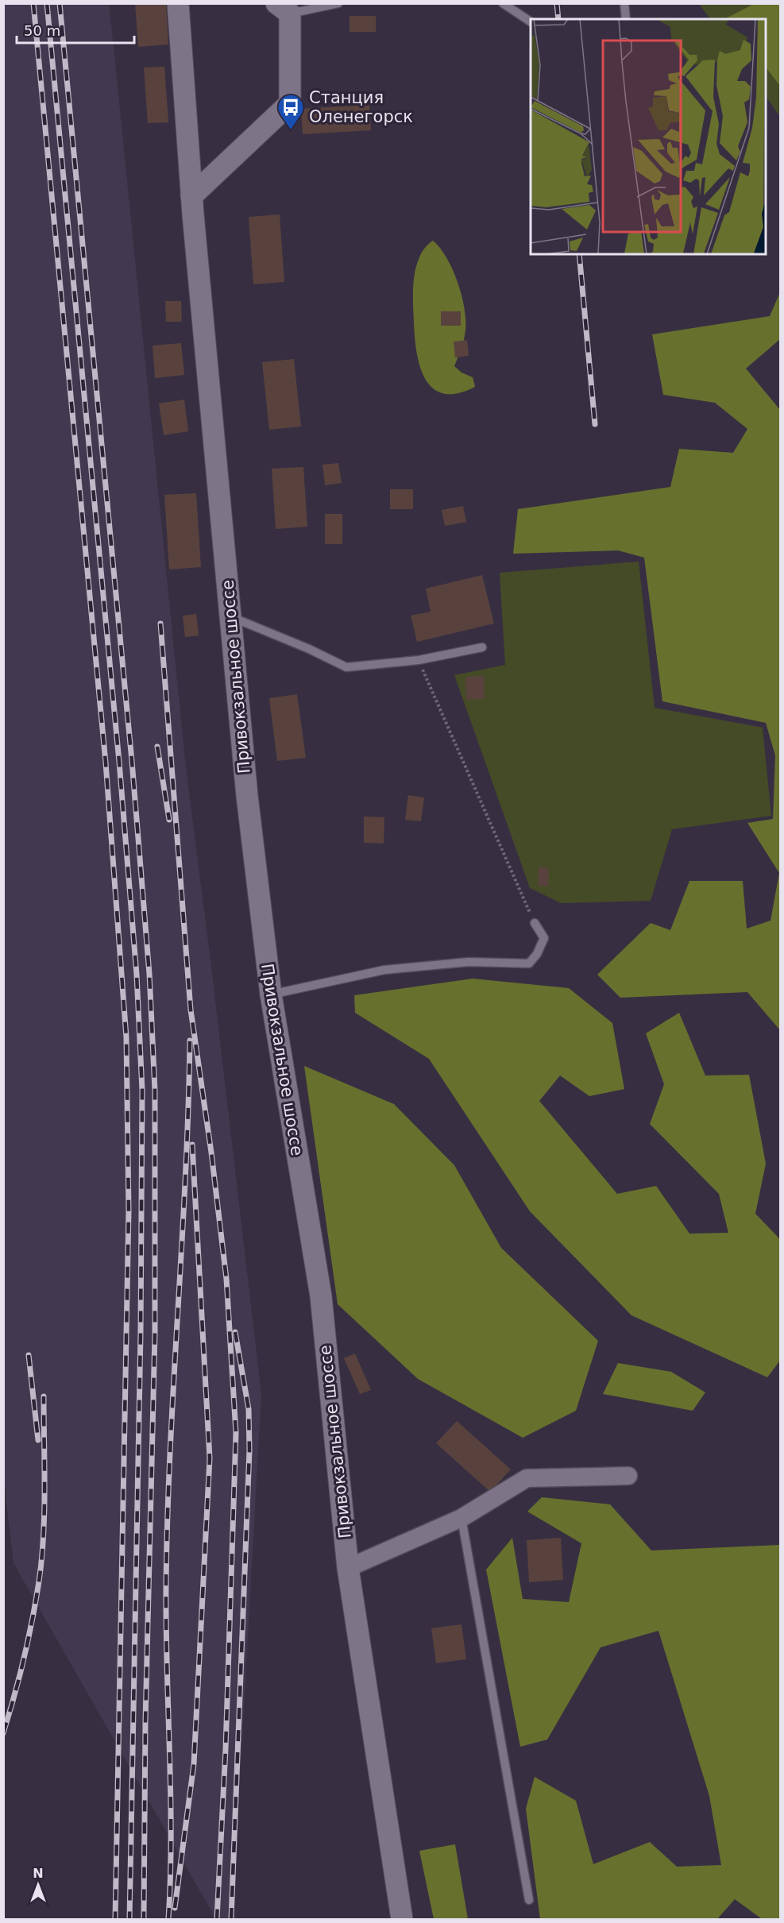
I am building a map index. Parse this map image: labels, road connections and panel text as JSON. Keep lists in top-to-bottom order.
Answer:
{
  "streets": {
    "street": ["Привокзальное шоссе"]
  },
  "places": {
    "bus stop": ["Станция Оленегорск"]
  },
  "scale_bar": "50 m",
  "north": "top"
}
